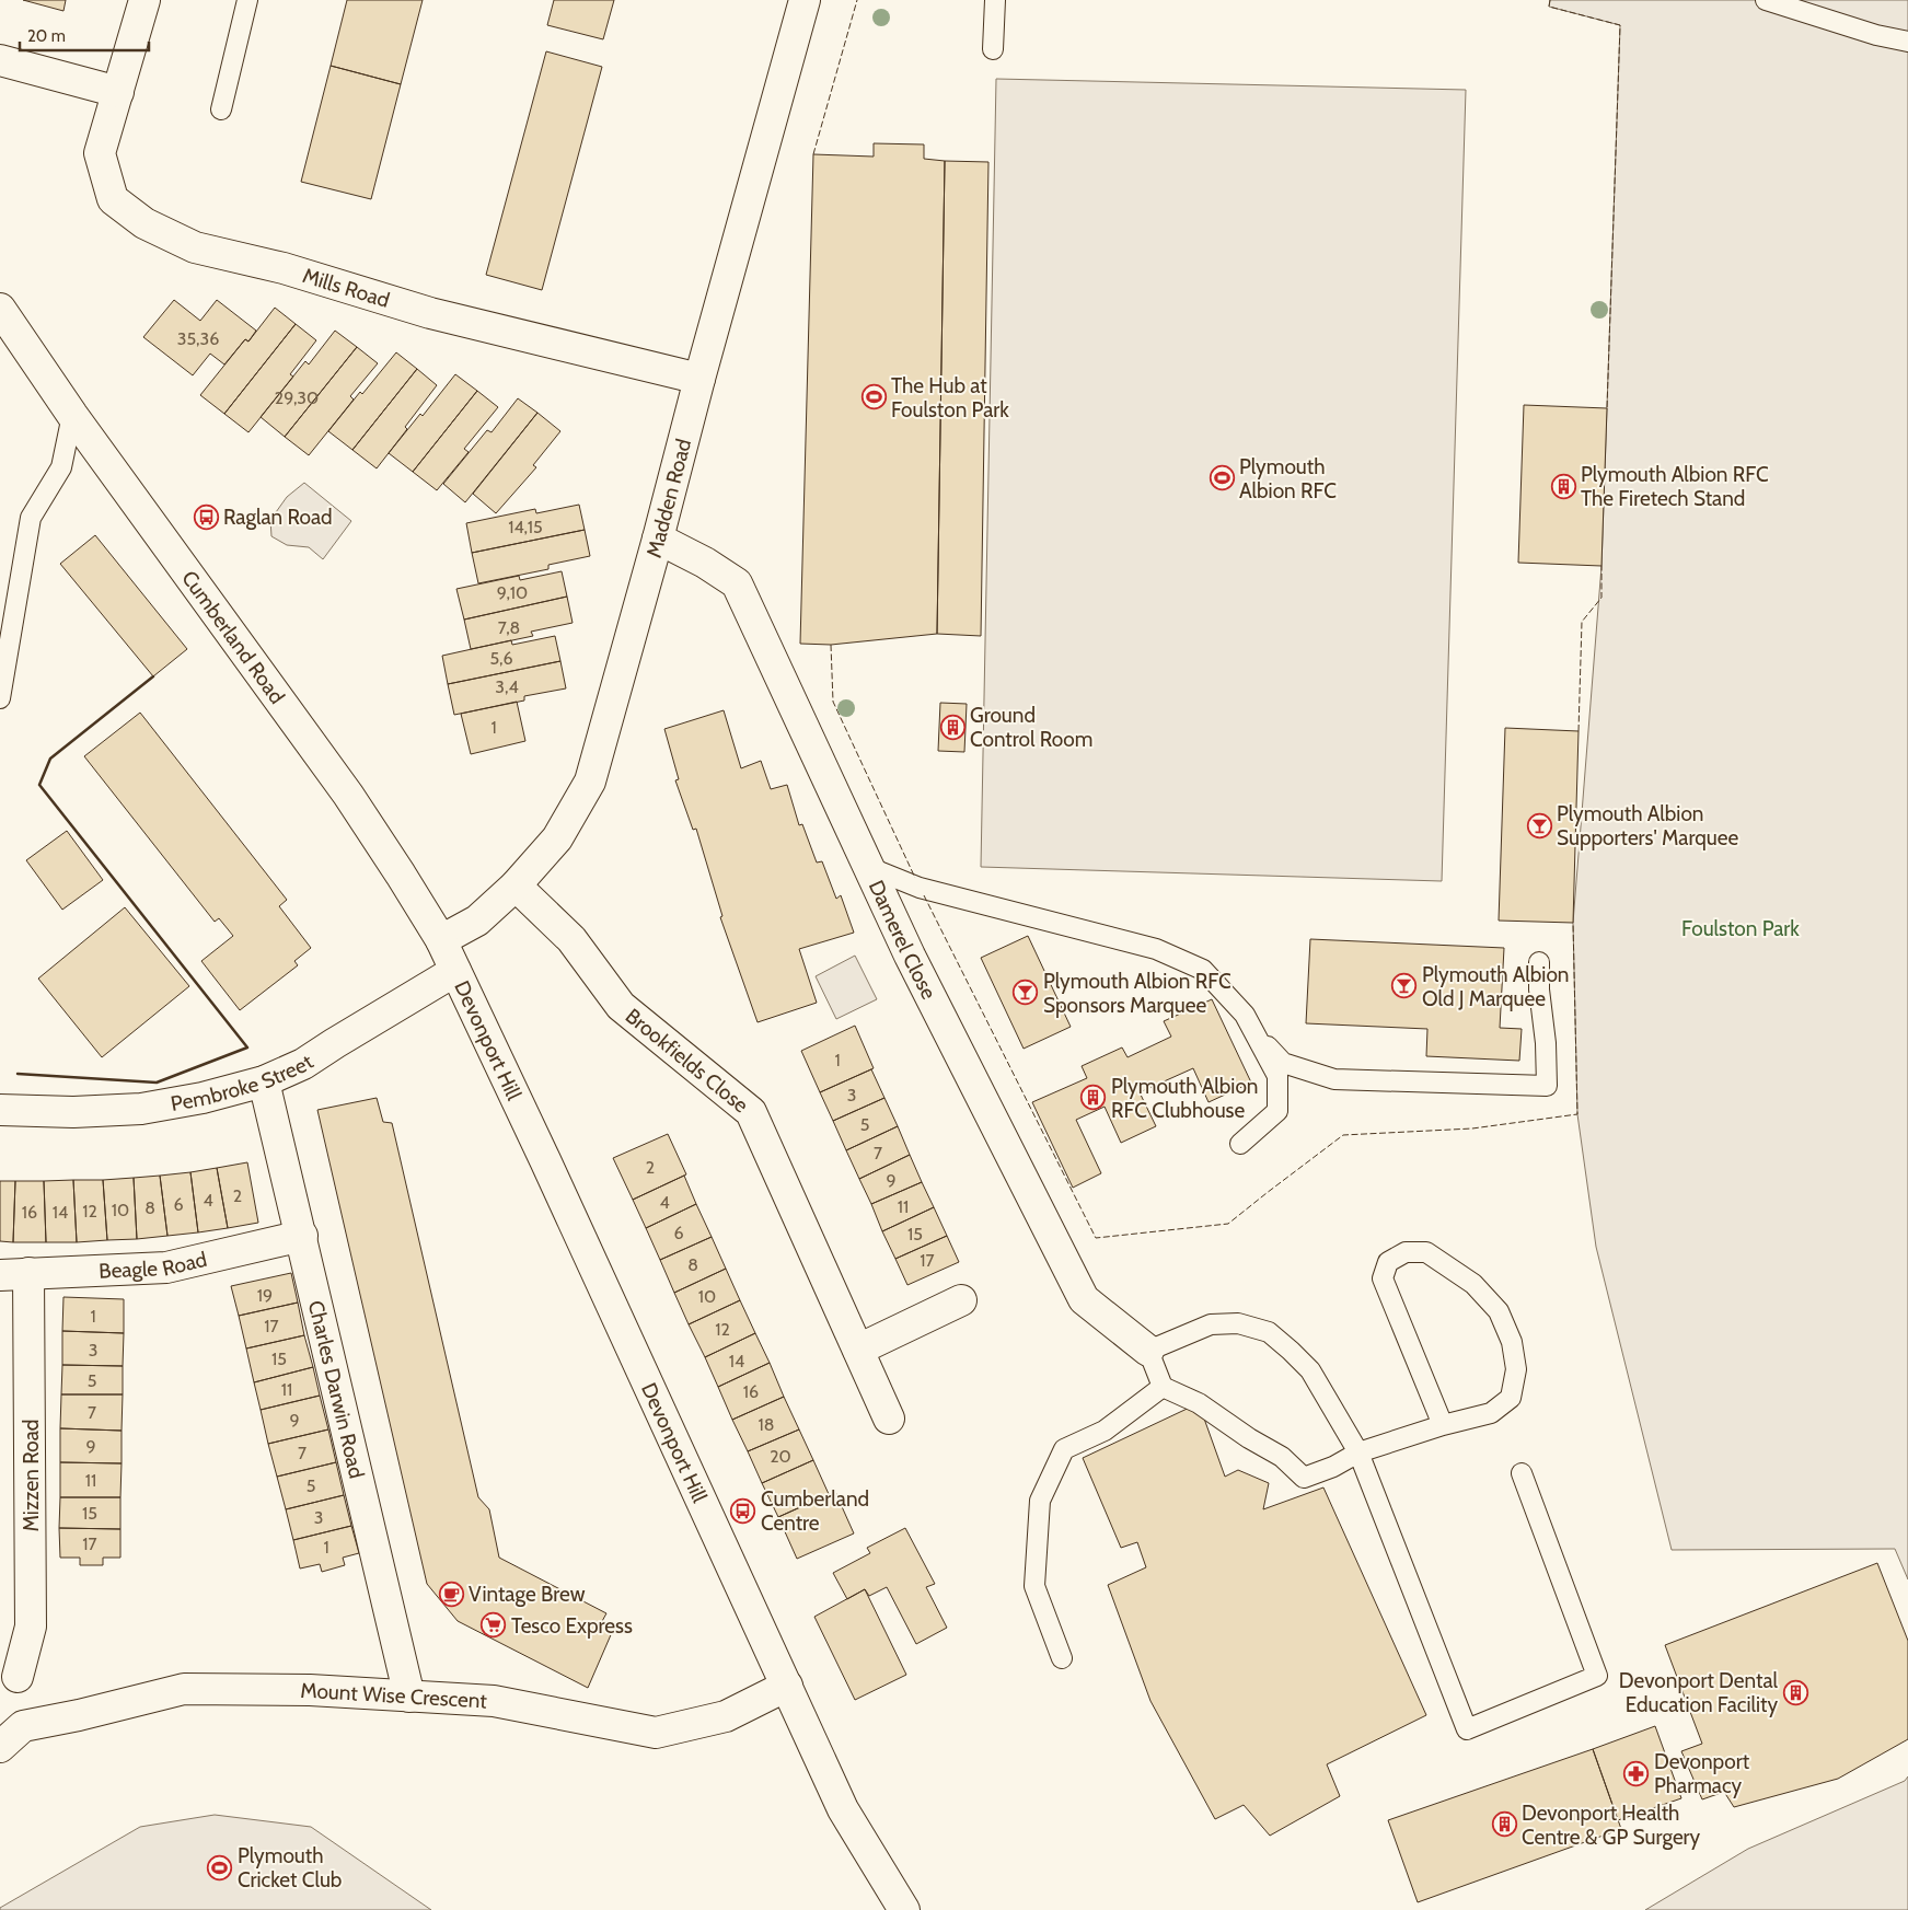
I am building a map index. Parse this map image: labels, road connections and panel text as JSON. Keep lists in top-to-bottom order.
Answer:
{
  "streets": {
    "street": [
      "Mills Road",
      "Madden Road",
      "Cumberland Road",
      "Damerel Close",
      "Devonport Hill",
      "Brookfields Close",
      "Pembroke Street",
      "Beagle Road",
      "Charles Darwin Road",
      "Mizzen Road",
      "Mount Wise Crescent"
    ]
  },
  "crossings": [
    ["Mills Road", "Madden Road"],
    ["Madden Road", "Cumberland Road"],
    ["Madden Road", "Damerel Close"],
    ["Madden Road", "Brookfields Close"],
    ["Cumberland Road", "Devonport Hill"],
    ["Cumberland Road", "Pembroke Street"],
    ["Devonport Hill", "Pembroke Street"],
    ["Devonport Hill", "Mount Wise Crescent"],
    ["Pembroke Street", "Charles Darwin Road"],
    ["Beagle Road", "Charles Darwin Road"],
    ["Beagle Road", "Mizzen Road"],
    ["Charles Darwin Road", "Mount Wise Crescent"]
  ],
  "parks": ["Foulston Park"],
  "places": {
    "sports": ["The Hub at Foulston Park", "Plymouth Albion RFC", "Plymouth Cricket Club"],
    "building": [
      "Plymouth Albion RFC The Firetech Stand",
      "Ground Control Room",
      "Plymouth Albion RFC Clubhouse",
      "Devonport Dental Education Facility",
      "Devonport Health Centre & GP Surgery"
    ],
    "bus stop": ["Raglan Road", "Cumberland Centre"],
    "bar": ["Plymouth Albion Supporters' Marquee", "Plymouth Albion Old J Marquee", "Plymouth Albion RFC Sponsors Marquee"],
    "cafe": ["Vintage Brew"],
    "supermarket": ["Tesco Express"],
    "pharmacy": ["Devonport Pharmacy"]
  },
  "house_numbers": [
    "35,36",
    "29,30",
    "14,15",
    "9,10",
    "7,8",
    "5,6",
    "3,4",
    "1",
    "1",
    "3",
    "5",
    "7",
    "2",
    "9",
    "2",
    "4",
    "4",
    "6",
    "11",
    "8",
    "10",
    "12",
    "16",
    "14",
    "6",
    "15",
    "17",
    "8",
    "19",
    "10",
    "1",
    "17",
    "12",
    "3",
    "15",
    "14",
    "5",
    "11",
    "16",
    "7",
    "9",
    "18",
    "9",
    "7",
    "20",
    "11",
    "5",
    "15",
    "3",
    "17",
    "1"
  ],
  "scale_bar": "20 m"
}
